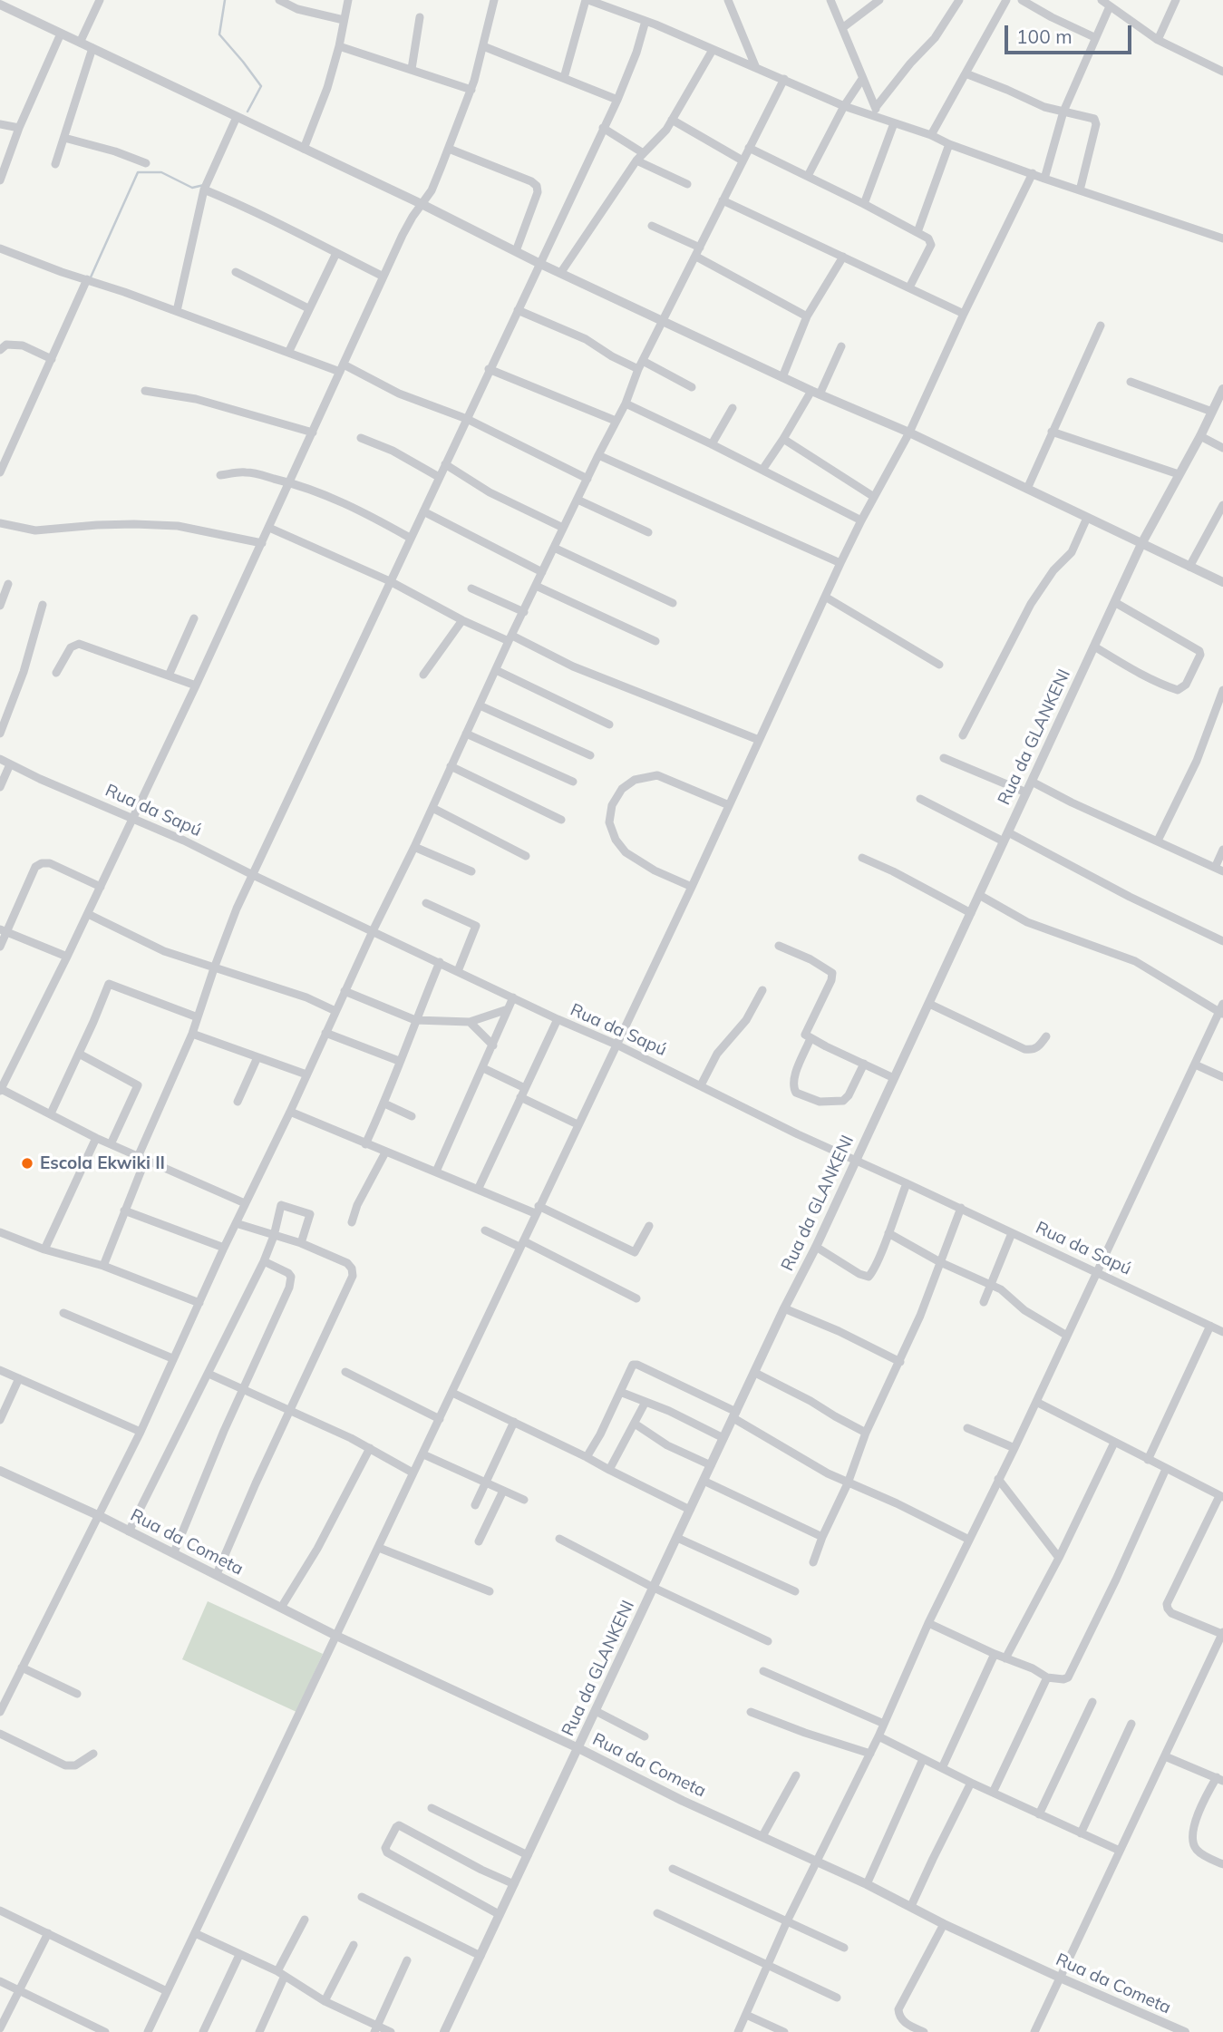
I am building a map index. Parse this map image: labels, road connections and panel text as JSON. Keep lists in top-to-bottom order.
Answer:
{
  "streets": {
    "street": ["Rua da GLANKENI", "Rua da Sapú", "Rua da Cometa"]
  },
  "crossings": [
    ["Rua da GLANKENI", "Rua da Sapú"],
    ["Rua da GLANKENI", "Rua da Cometa"]
  ],
  "places": ["Escola Ekwiki II"],
  "scale_bar": "100 m"
}
